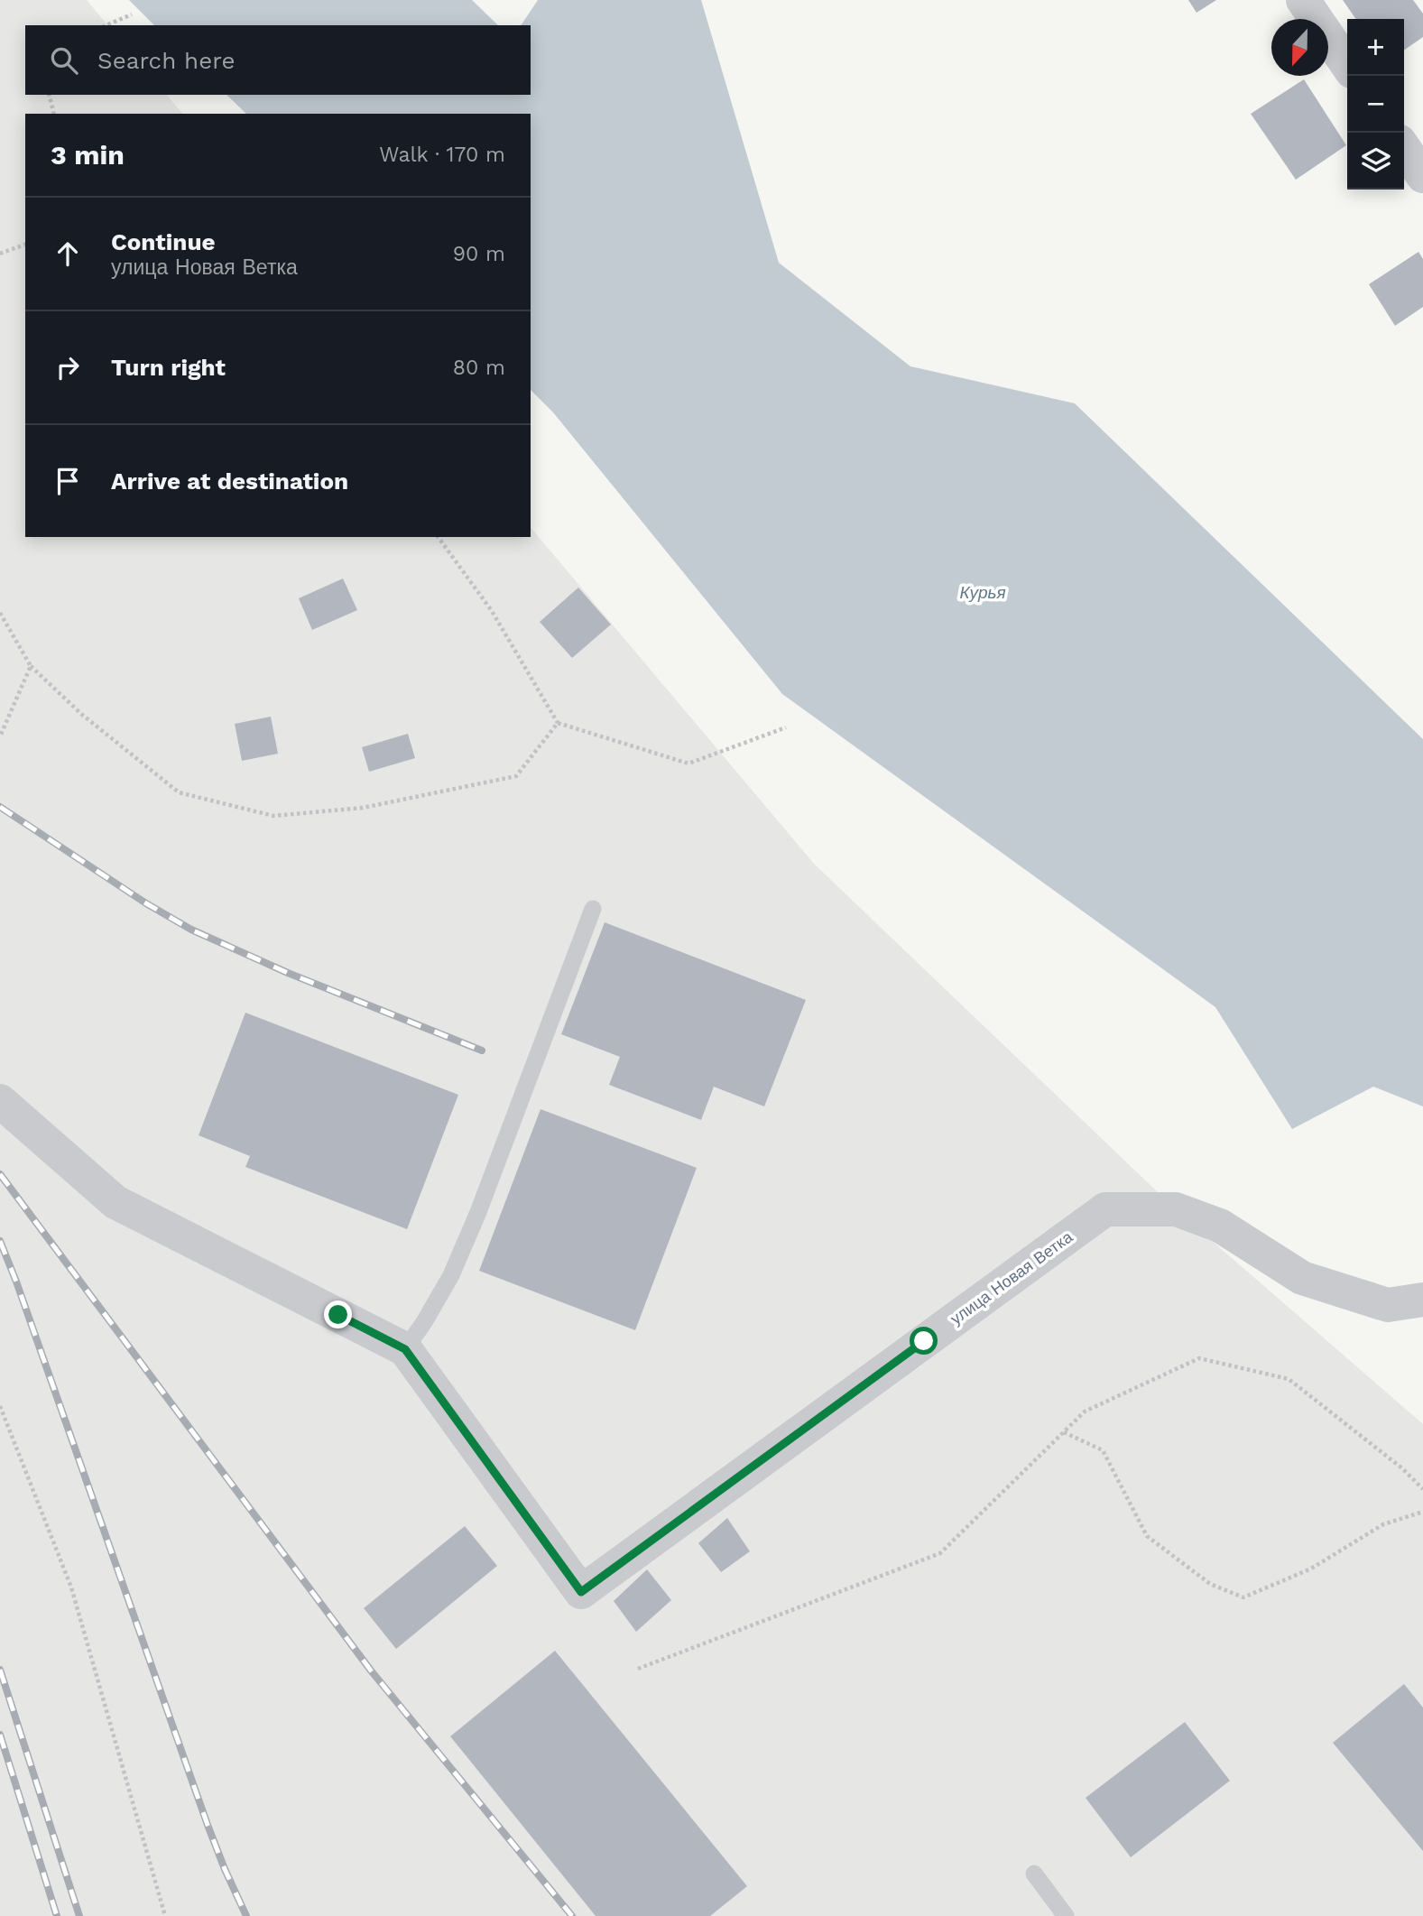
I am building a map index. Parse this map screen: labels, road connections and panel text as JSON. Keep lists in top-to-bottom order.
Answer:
{
  "streets": {
    "street": ["улица Новая Ветка"]
  },
  "water": ["Курья"],
  "north": "bottom",
  "page": {
    "map_buttons": ["+", "−"],
    "search": "Search here",
    "heading": ["3 min", "Walk · 170 m"],
    "list": [
      ["Continue", "улица Новая Ветка", "90 m"],
      ["Turn right", "80 m"],
      "Arrive at destination"
    ]
  }
}
